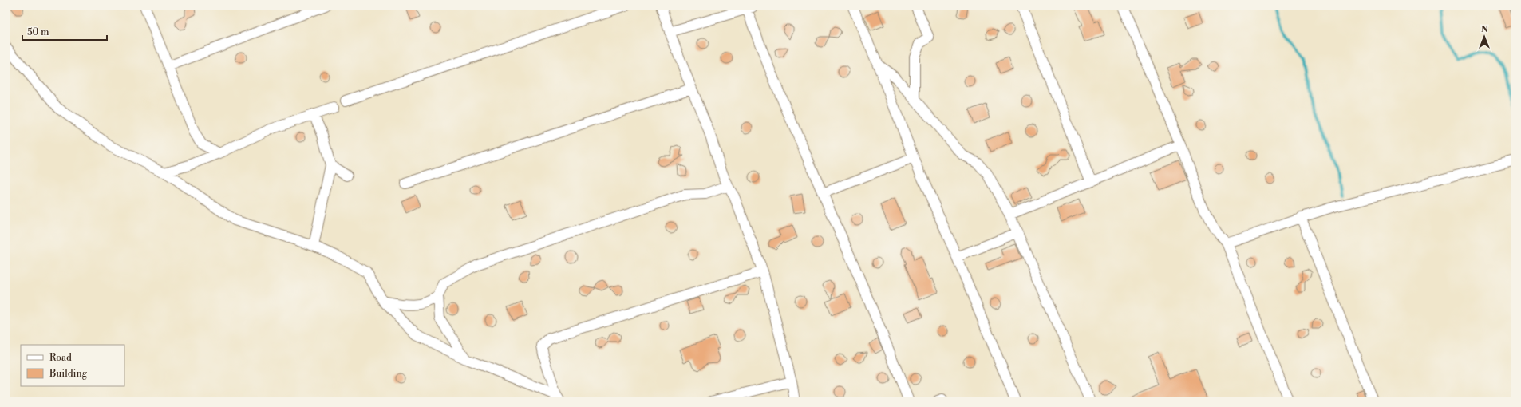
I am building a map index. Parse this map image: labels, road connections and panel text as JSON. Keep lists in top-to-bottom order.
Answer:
{
  "legend": ["Road", "Building"],
  "scale_bar": "50 m",
  "north": "top"
}
